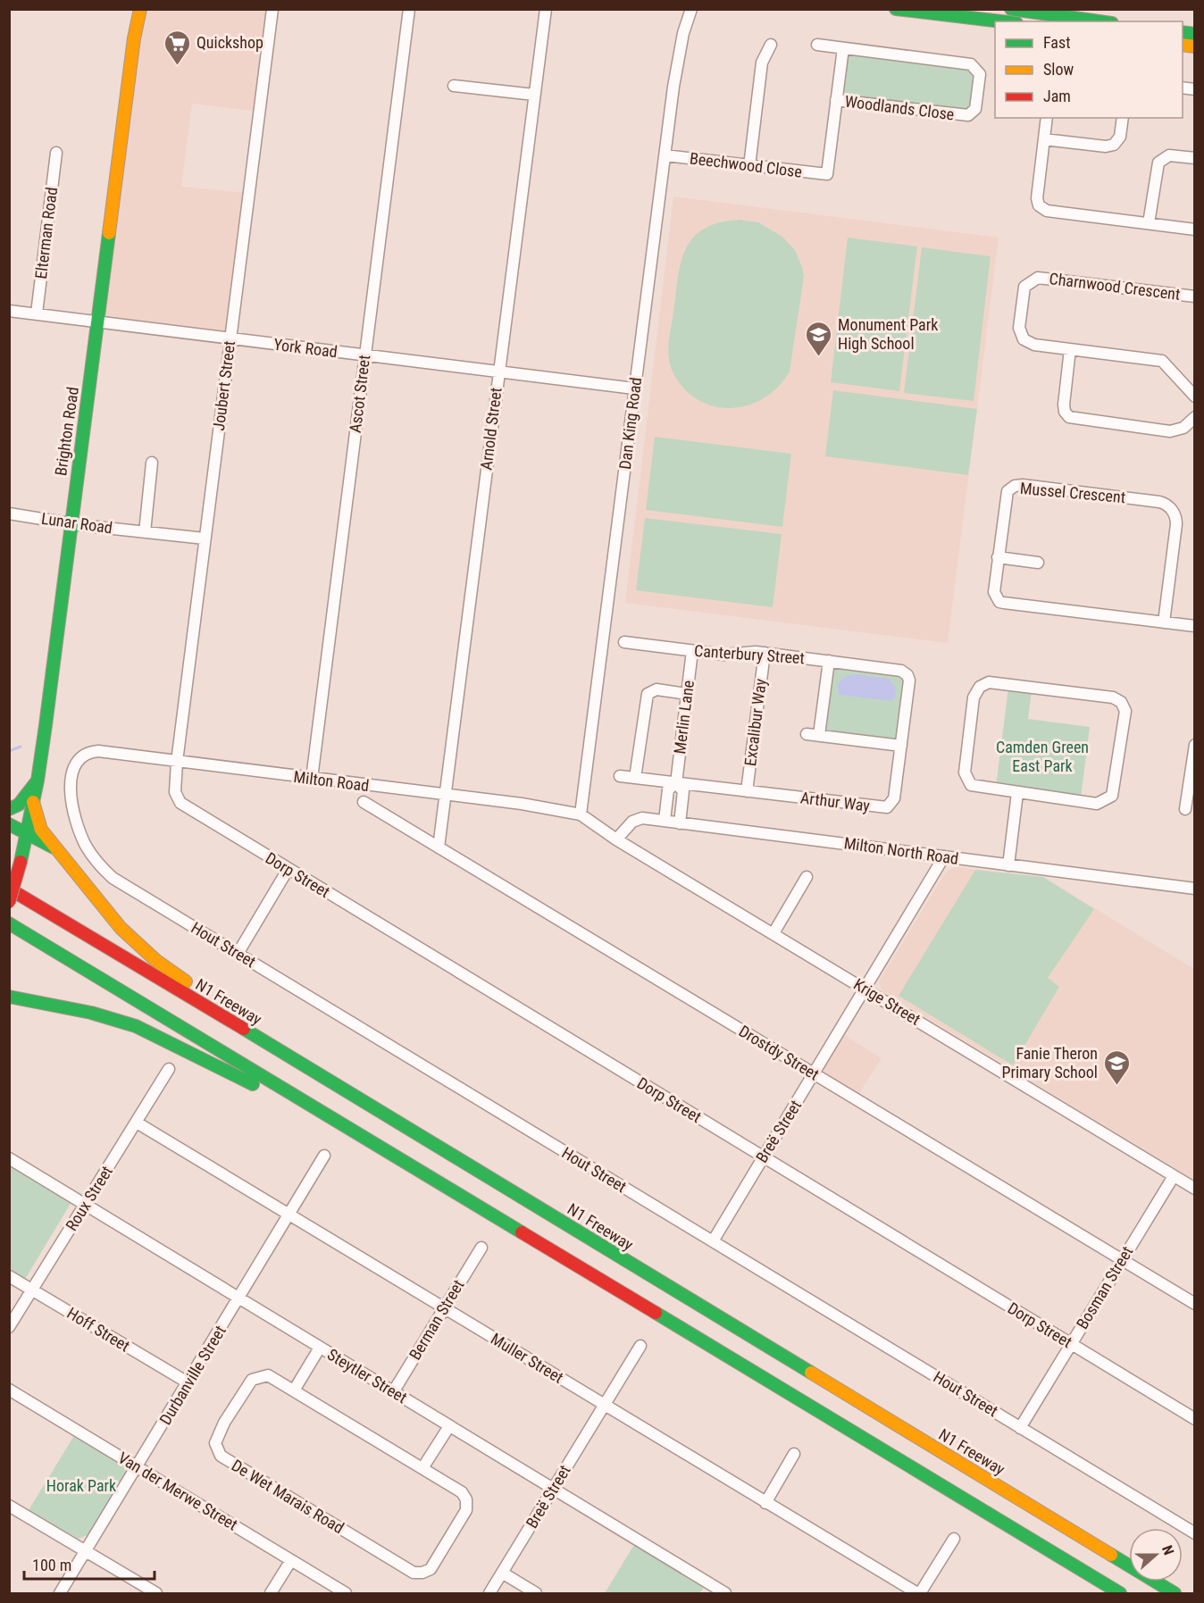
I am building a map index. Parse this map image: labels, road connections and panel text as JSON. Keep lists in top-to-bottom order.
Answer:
{
  "streets": {
    "main road": ["Brighton Road", "N1 Freeway"],
    "street": [
      "Woodlands Close",
      "Beechwood Close",
      "Elterman Road",
      "Charnwood Crescent",
      "York Road",
      "Joubert Street",
      "Ascot Street",
      "Dan King Road",
      "Arnold Street",
      "Mussel Crescent",
      "Lunar Road",
      "Canterbury Street",
      "Merlin Lane",
      "Excalibur Way",
      "Milton Road",
      "Arthur Way",
      "Milton North Road",
      "Dorp Street",
      "Hout Street",
      "Krige Street",
      "Drostdy Street",
      "Breë Street",
      "Roux Street",
      "Bosman Street",
      "Berman Street",
      "Hoff Street",
      "Muller Street",
      "Durbanville Street",
      "Steytler Street",
      "Van der Merwe Street",
      "De Wet Marais Road"
    ]
  },
  "crossings": [
    ["Woodlands Close", "Beechwood Close"],
    ["Beechwood Close", "Dan King Road"],
    ["Elterman Road", "York Road"],
    ["York Road", "Joubert Street"],
    ["York Road", "Ascot Street"],
    ["York Road", "Dan King Road"],
    ["York Road", "Arnold Street"],
    ["York Road", "Brighton Road"],
    ["Joubert Street", "Lunar Road"],
    ["Joubert Street", "Milton Road"],
    ["Joubert Street", "Dorp Street"],
    ["Ascot Street", "Milton Road"],
    ["Dan King Road", "Milton Road"],
    ["Dan King Road", "Krige Street"],
    ["Arnold Street", "Milton Road"],
    ["Arnold Street", "Drostdy Street"],
    ["Brighton Road", "Lunar Road"],
    ["Canterbury Street", "Merlin Lane"],
    ["Canterbury Street", "Excalibur Way"],
    ["Canterbury Street", "Arthur Way"],
    ["Merlin Lane", "Arthur Way"],
    ["Merlin Lane", "Milton North Road"],
    ["Excalibur Way", "Arthur Way"],
    ["Milton Road", "Dorp Street"],
    ["Milton Road", "Hout Street"],
    ["Milton Road", "Krige Street"],
    ["Milton North Road", "Krige Street"],
    ["Milton North Road", "Breë Street"],
    ["Dorp Street", "Breë Street"],
    ["Dorp Street", "Bosman Street"],
    ["Hout Street", "Breë Street"],
    ["Hout Street", "Bosman Street"],
    ["Krige Street", "Breë Street"],
    ["Krige Street", "Bosman Street"],
    ["Drostdy Street", "Breë Street"],
    ["Drostdy Street", "Bosman Street"],
    ["Breë Street", "Muller Street"],
    ["Breë Street", "Steytler Street"],
    ["Roux Street", "Hoff Street"],
    ["Roux Street", "Muller Street"],
    ["Roux Street", "Steytler Street"],
    ["Berman Street", "Muller Street"],
    ["Berman Street", "Steytler Street"],
    ["Hoff Street", "Durbanville Street"],
    ["Muller Street", "Durbanville Street"],
    ["Durbanville Street", "Steytler Street"],
    ["Durbanville Street", "Van der Merwe Street"]
  ],
  "parks": ["Camden Green East Park", "Horak Park"],
  "places": {
    "supermarket": ["Quickshop"],
    "school or university": ["Monument Park High School", "Fanie Theron Primary School"]
  },
  "legend": ["Fast", "Slow", "Jam"],
  "scale_bar": "100 m",
  "north": "right"
}
